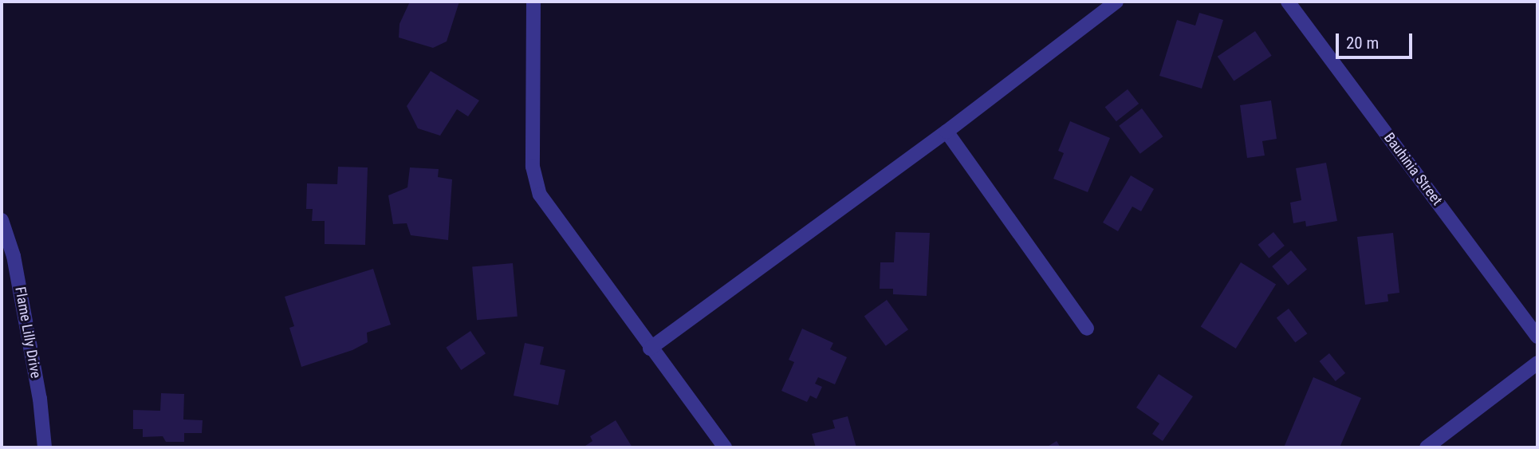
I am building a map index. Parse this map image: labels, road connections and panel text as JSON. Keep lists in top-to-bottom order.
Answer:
{
  "streets": {
    "street": ["Bauhinia Street", "Flame Lilly Drive"]
  },
  "scale_bar": "20 m"
}
